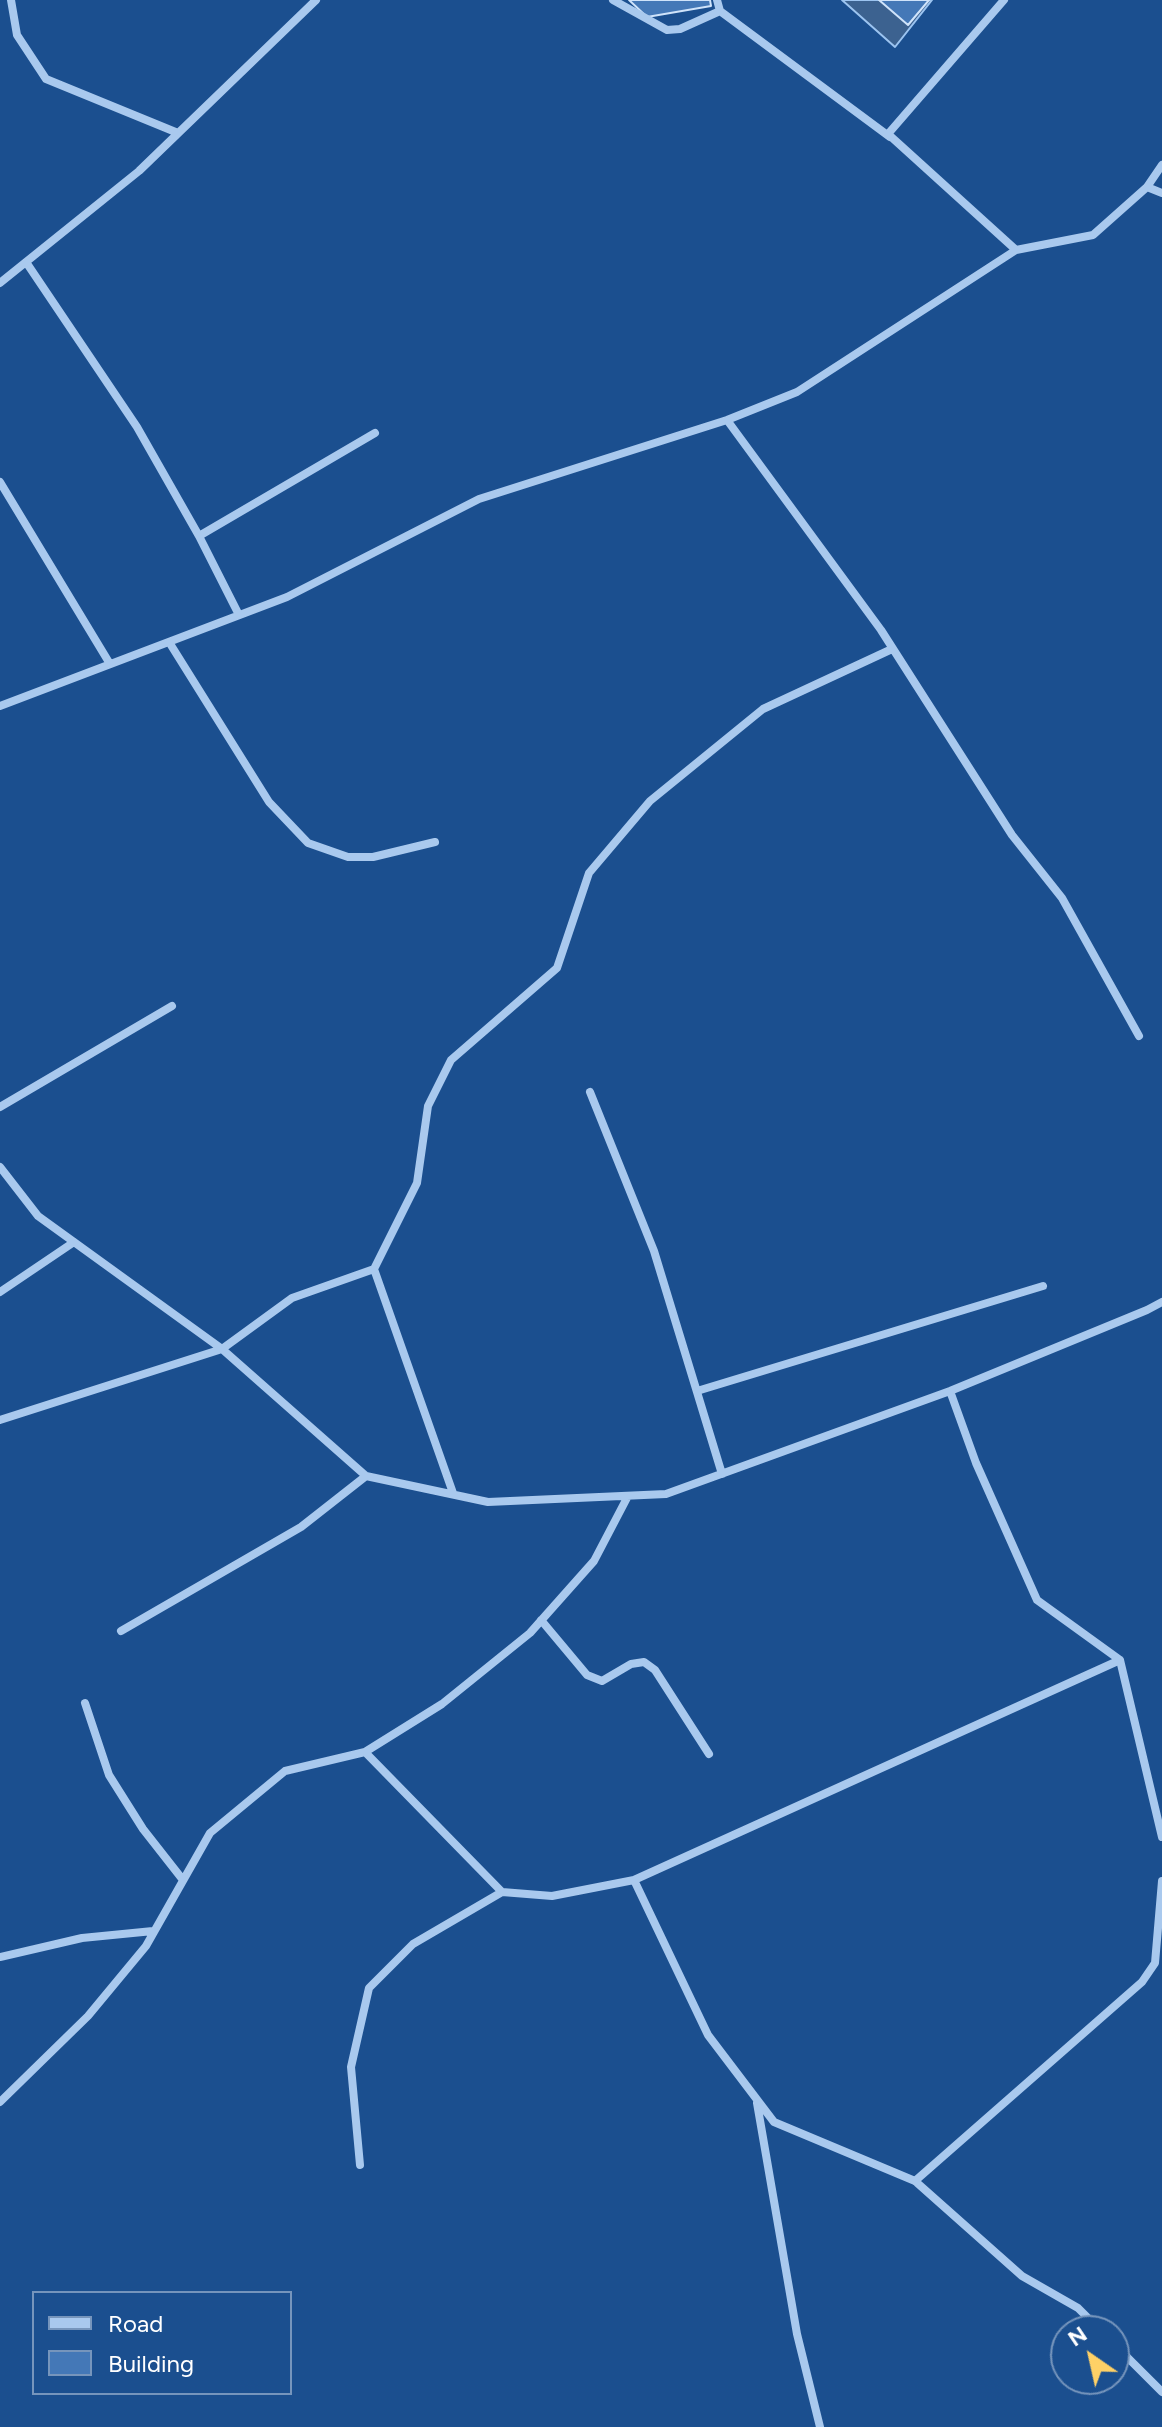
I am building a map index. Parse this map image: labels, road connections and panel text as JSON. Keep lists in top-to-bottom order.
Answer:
{
  "legend": ["Road", "Building"],
  "north": "top left"
}
